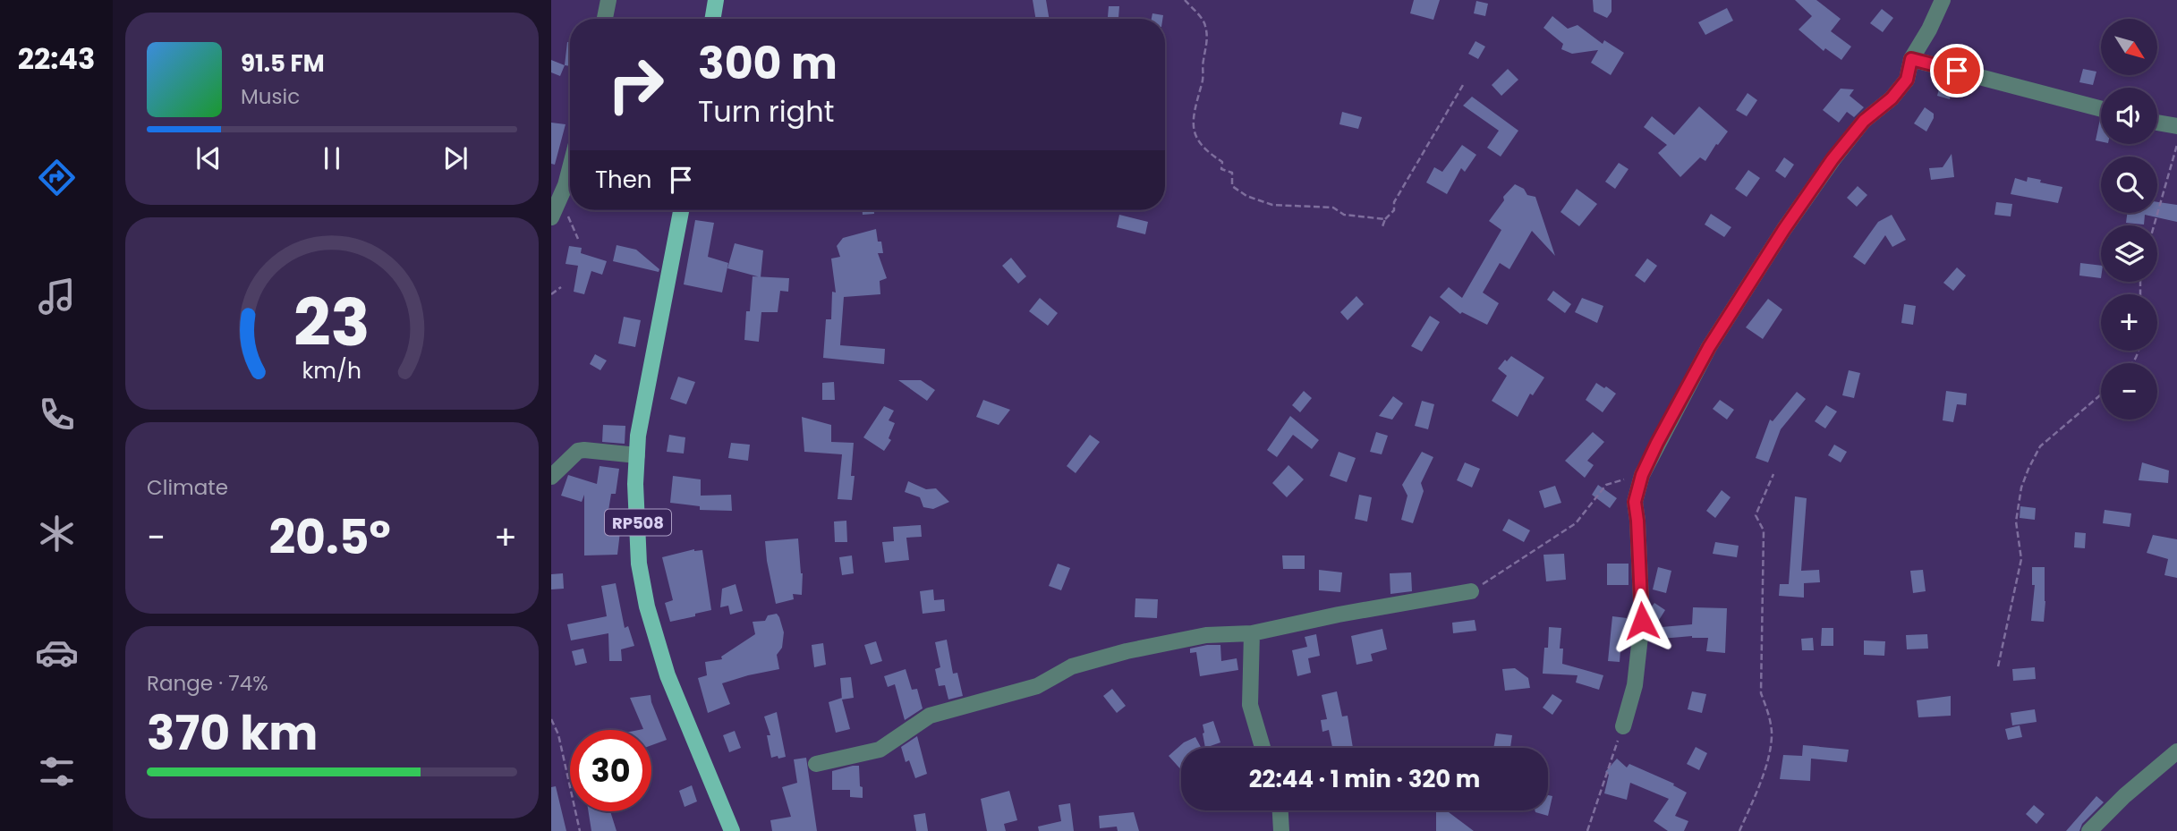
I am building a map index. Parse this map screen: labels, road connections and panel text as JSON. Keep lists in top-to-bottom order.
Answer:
{
  "streets": {
    "main road": ["RP508"]
  },
  "north": "bottom right",
  "page": {
    "tabs": "22:43",
    "map_buttons": ["+", "−"],
    "turn": ["300 m", "Turn right"],
    "song": ["91.5 FM", "Music"],
    "then": "Then",
    "tile": [
      "Climate",
      ["Range · 74%", "370 km"]
    ],
    "heat": ["−", "20.5°", "+"],
    "limit": "30",
    "trip": "22:44 · 1 min · 320 m",
    "gauge": ["23", "km/h"]
  }
}
